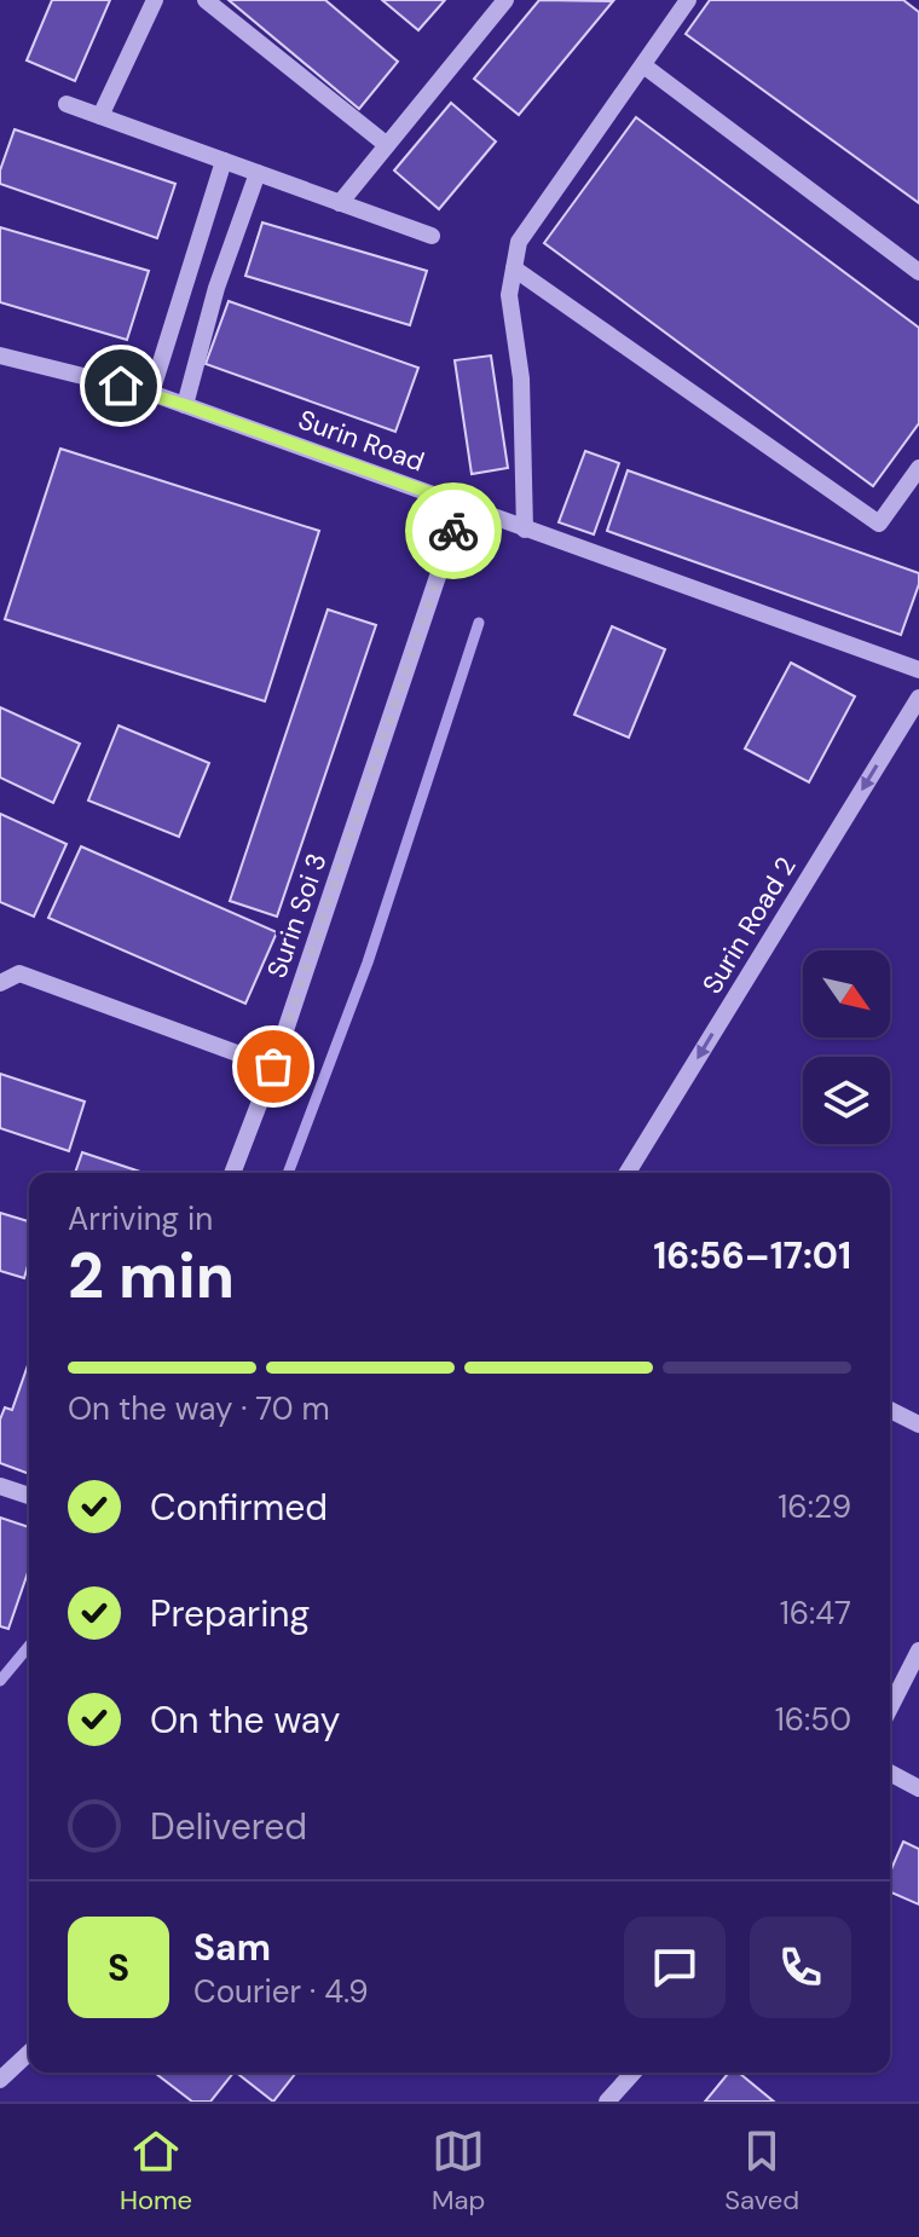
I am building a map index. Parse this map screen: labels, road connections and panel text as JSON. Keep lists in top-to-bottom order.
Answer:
{
  "streets": {
    "street": ["Surin Road", "Surin Soi 3", "Surin Road 2"]
  },
  "crossings": [
    ["Surin Road", "Surin Soi 3"]
  ],
  "one_way": ["Surin Road 2"],
  "north": "bottom right",
  "page": {
    "heading": ["2 min", "Arriving in", "16:56–17:01"],
    "panel": ["Sam", "Courier · 4.9"],
    "bar": "On the way · 70 m",
    "list": [
      ["Confirmed", "16:29"],
      ["Preparing", "16:47"],
      ["On the way", "16:50"],
      "Delivered"
    ],
    "round": "S",
    "tabs": ["Home", "Map", "Saved"]
  }
}
